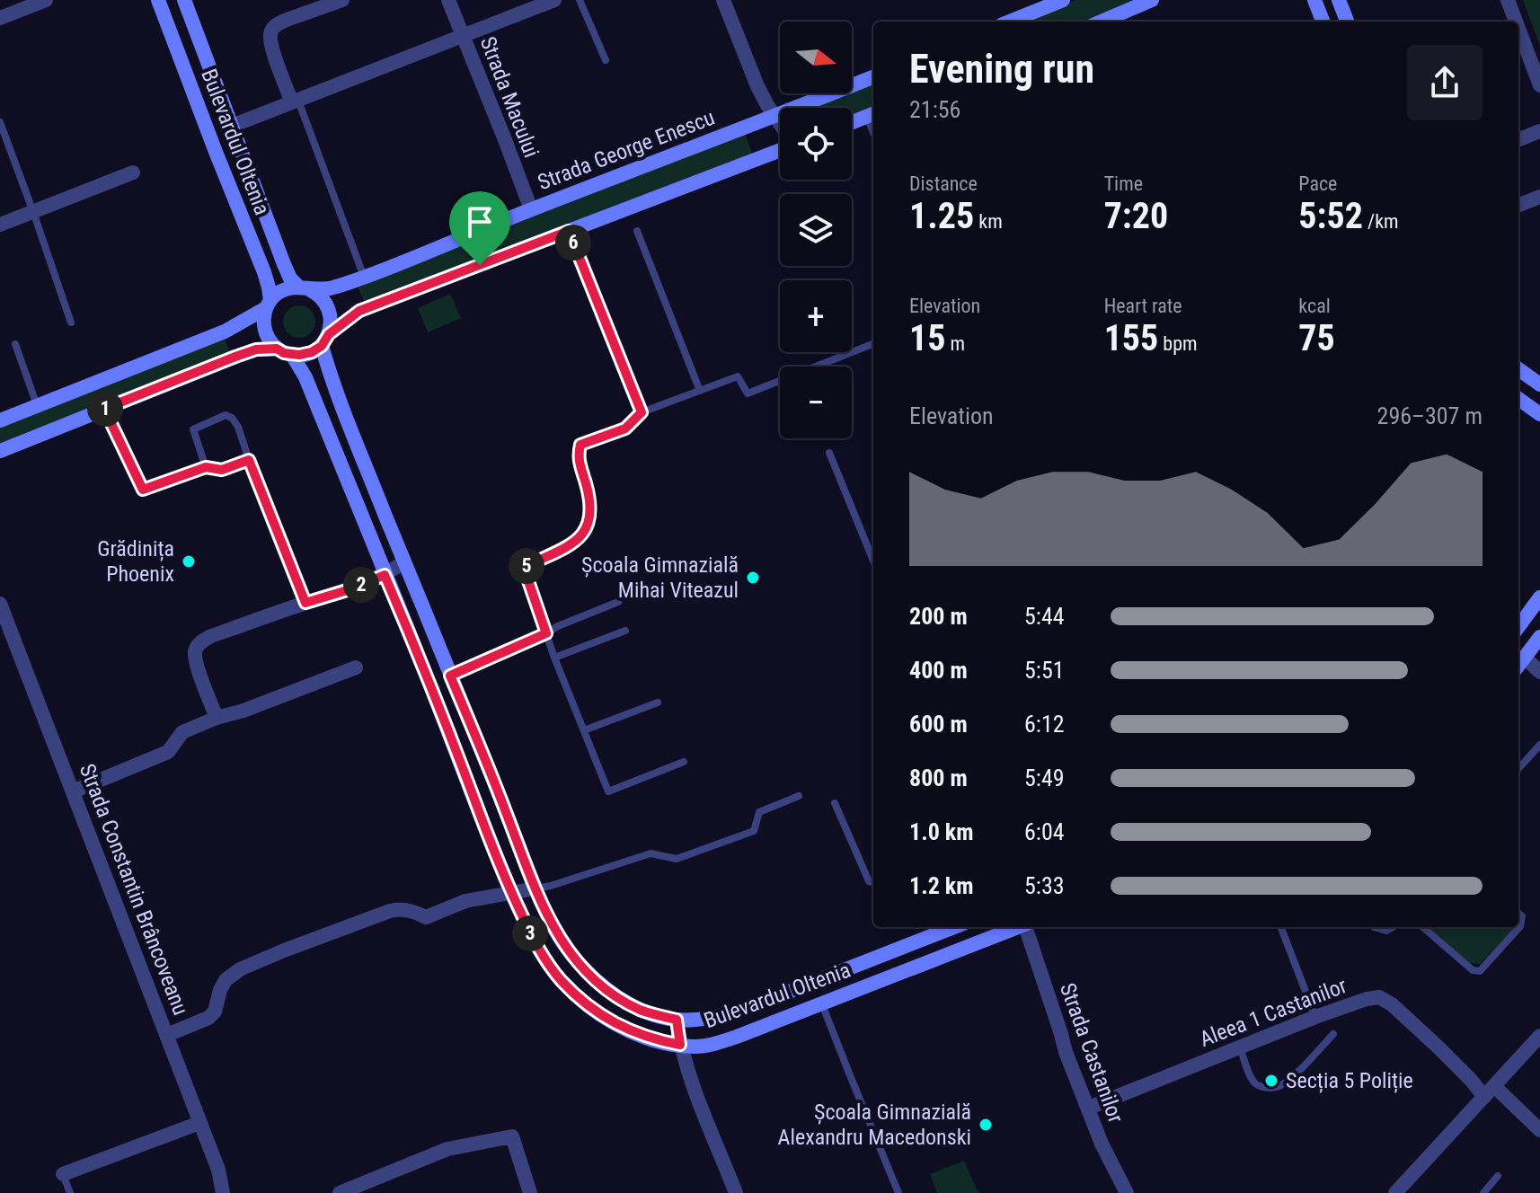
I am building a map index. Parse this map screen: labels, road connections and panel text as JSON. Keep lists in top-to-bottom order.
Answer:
{
  "streets": {
    "street": [
      "Strada Macului",
      "Bulevardul Oltenia",
      "Strada George Enescu",
      "Strada Constantin Brâncoveanu",
      "Aleea 1 Castanilor",
      "Strada Castanilor"
    ]
  },
  "crossings": [
    ["Strada Macului", "Strada George Enescu"],
    ["Bulevardul Oltenia", "Strada George Enescu"],
    ["Aleea 1 Castanilor", "Strada Castanilor"]
  ],
  "places": [
    "Grădinița Phoenix",
    "Școala Gimnazială Mihai Viteazul",
    "Secția 5 Poliție",
    "Școala Gimnazială Alexandru Macedonski"
  ],
  "north": "right",
  "page": {
    "map_buttons": ["+", "−"],
    "heading": ["Evening run", "21:56"],
    "stats": [
      ["Distance", "1.25 km"],
      ["Time", "7:20"],
      ["Pace", "5:52 /km"],
      ["Elevation", "15 m"],
      ["Heart rate", "155 bpm"],
      ["kcal", "75"]
    ],
    "pins": [
      "6",
      "1",
      "5",
      "2",
      "3"
    ],
    "chart": ["Elevation", "296–307 m"],
    "list": [
      {
        "name": "200 m",
        "note": "5:44"
      },
      {
        "name": "400 m",
        "note": "5:51"
      },
      {
        "name": "600 m",
        "note": "6:12"
      },
      {
        "name": "800 m",
        "note": "5:49"
      },
      {
        "name": "1.0 km",
        "note": "6:04"
      },
      {
        "name": "1.2 km",
        "note": "5:33"
      }
    ]
  }
}
